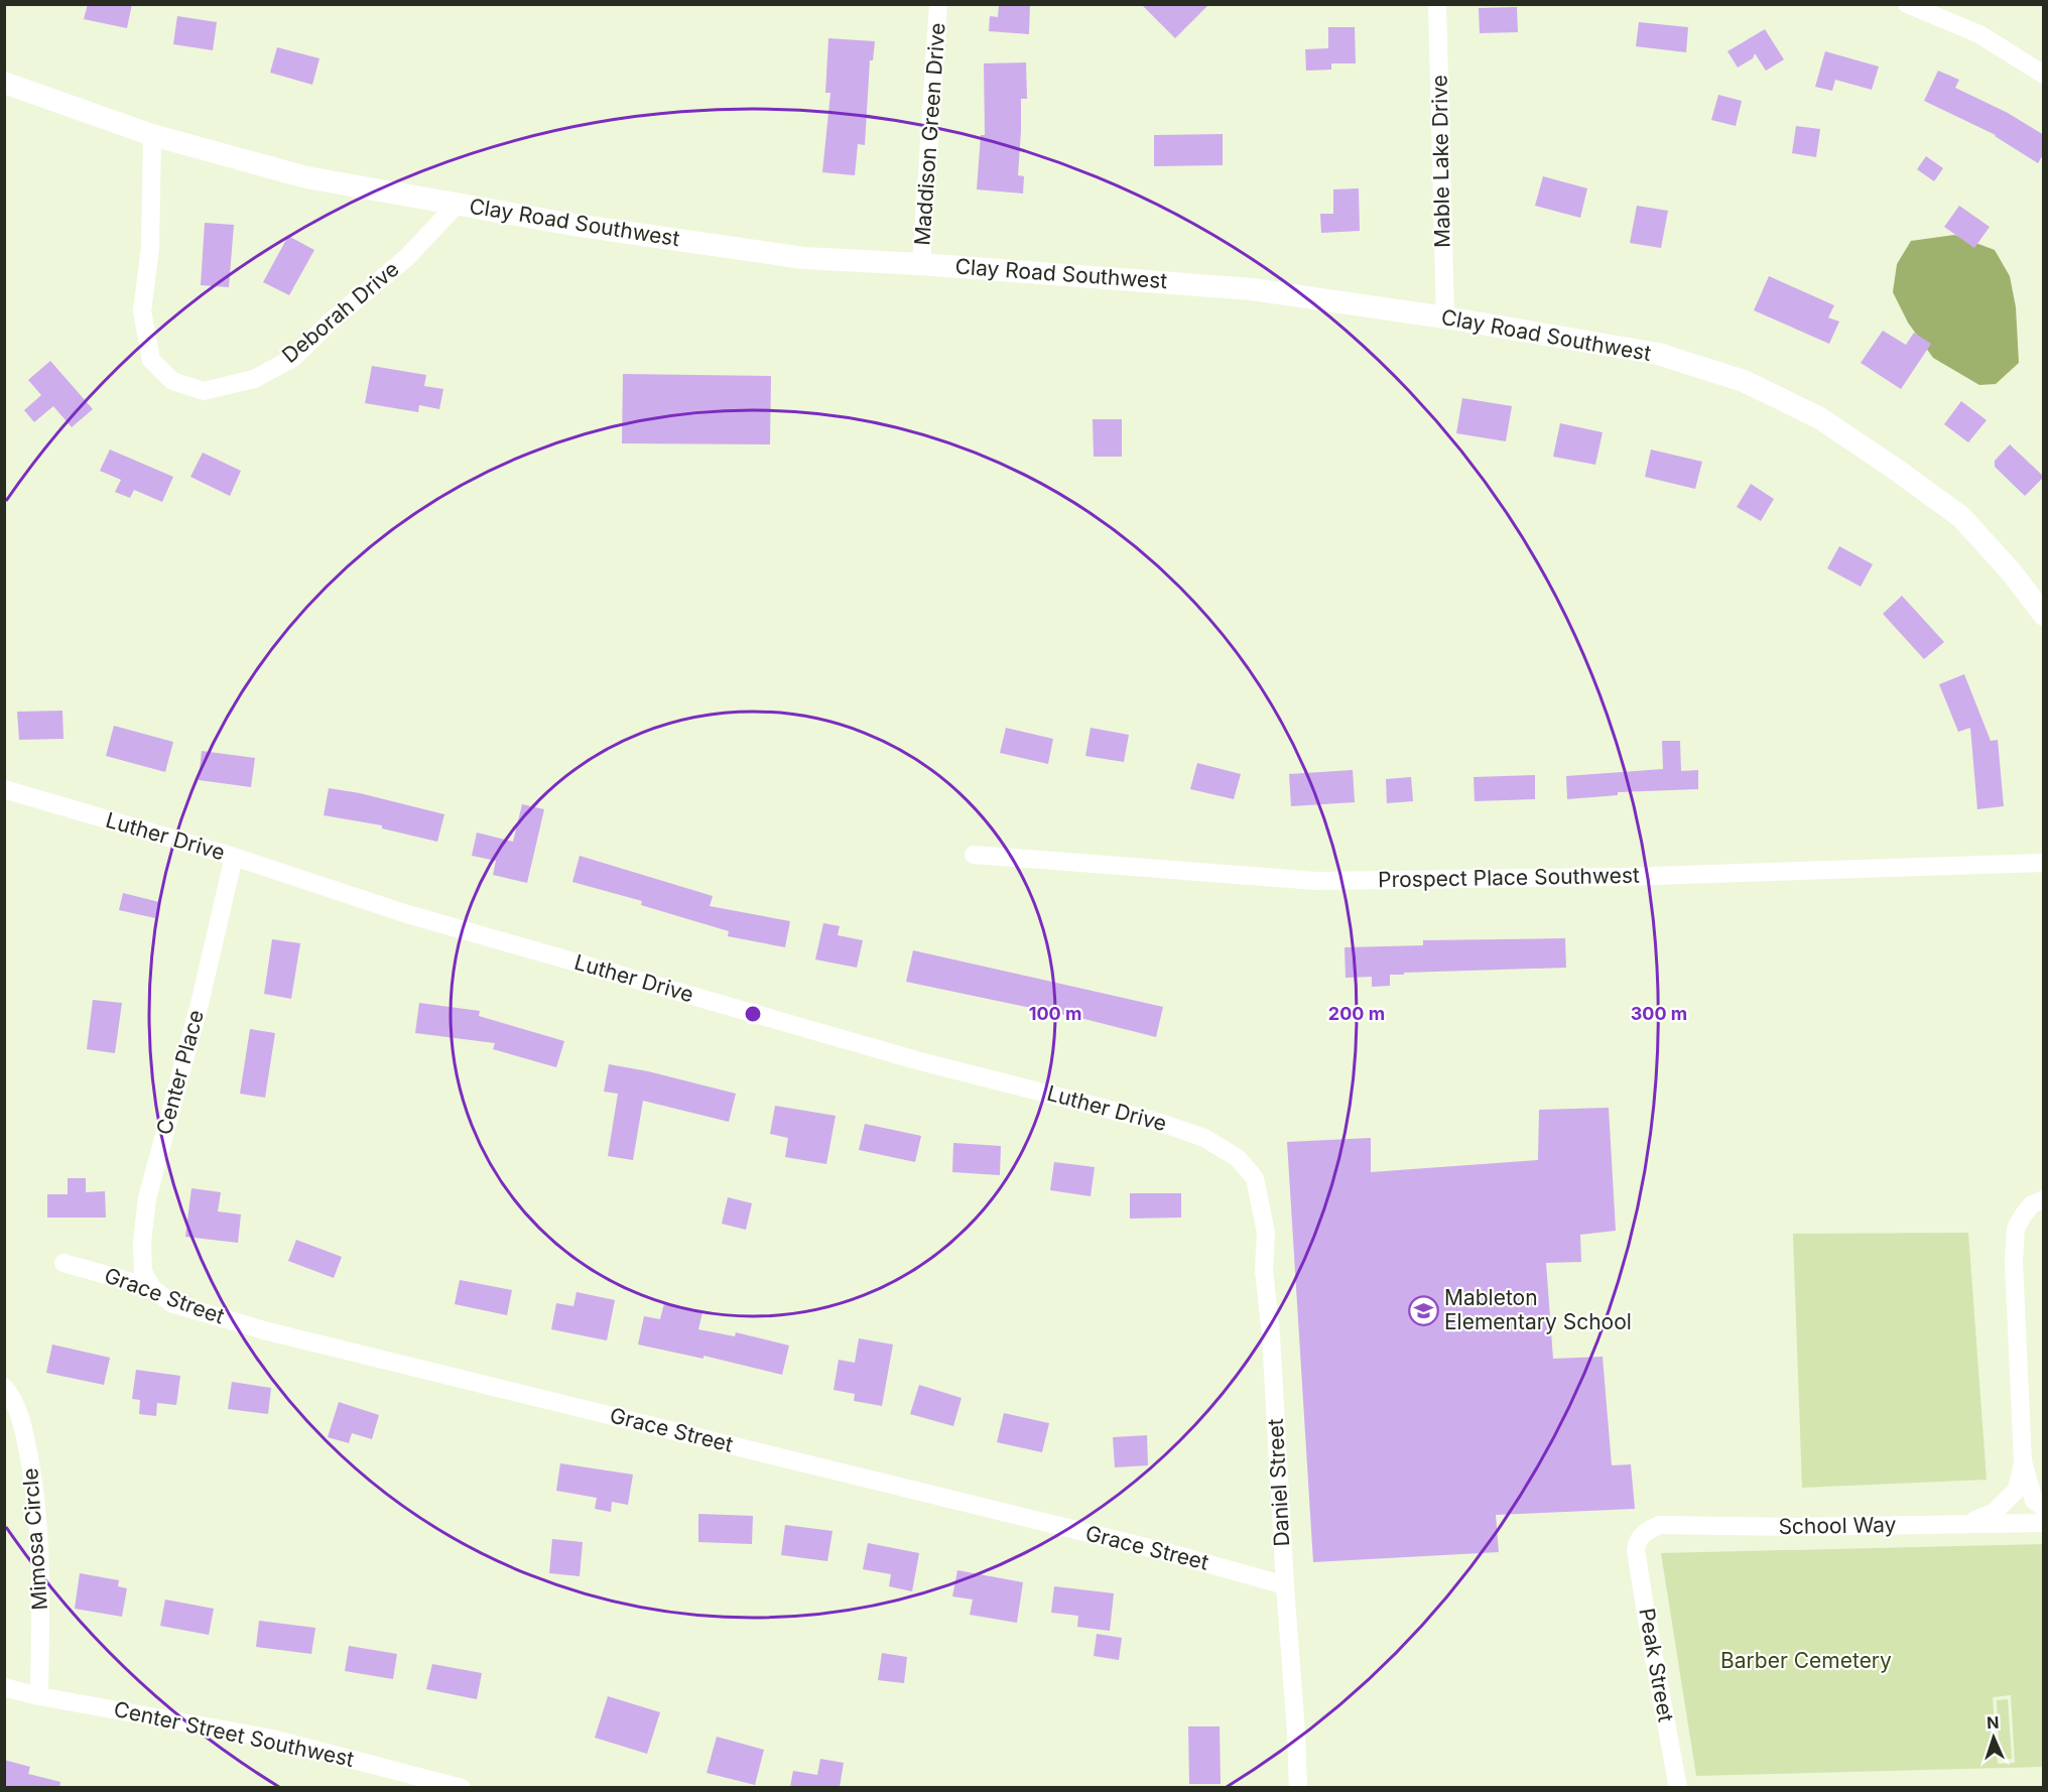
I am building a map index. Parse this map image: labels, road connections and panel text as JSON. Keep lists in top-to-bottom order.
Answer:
{
  "streets": {
    "street": [
      "Maddison Green Drive",
      "Mable Lake Drive",
      "Clay Road Southwest",
      "Deborah Drive",
      "Luther Drive",
      "Prospect Place Southwest",
      "Center Place",
      "Grace Street",
      "Daniel Street",
      "School Way",
      "Mimosa Circle",
      "Peak Street",
      "Center Street Southwest"
    ]
  },
  "crossings": [
    ["Maddison Green Drive", "Clay Road Southwest"],
    ["Mable Lake Drive", "Clay Road Southwest"],
    ["Clay Road Southwest", "Deborah Drive"],
    ["Luther Drive", "Center Place"],
    ["Luther Drive", "Daniel Street"],
    ["Center Place", "Grace Street"],
    ["Grace Street", "Daniel Street"],
    ["School Way", "Peak Street"],
    ["Mimosa Circle", "Center Street Southwest"]
  ],
  "parks": ["Barber Cemetery"],
  "places": {
    "school or university": ["Mableton Elementary School"]
  },
  "north": "top",
  "rings": ["100 m", "200 m", "300 m"]
}
